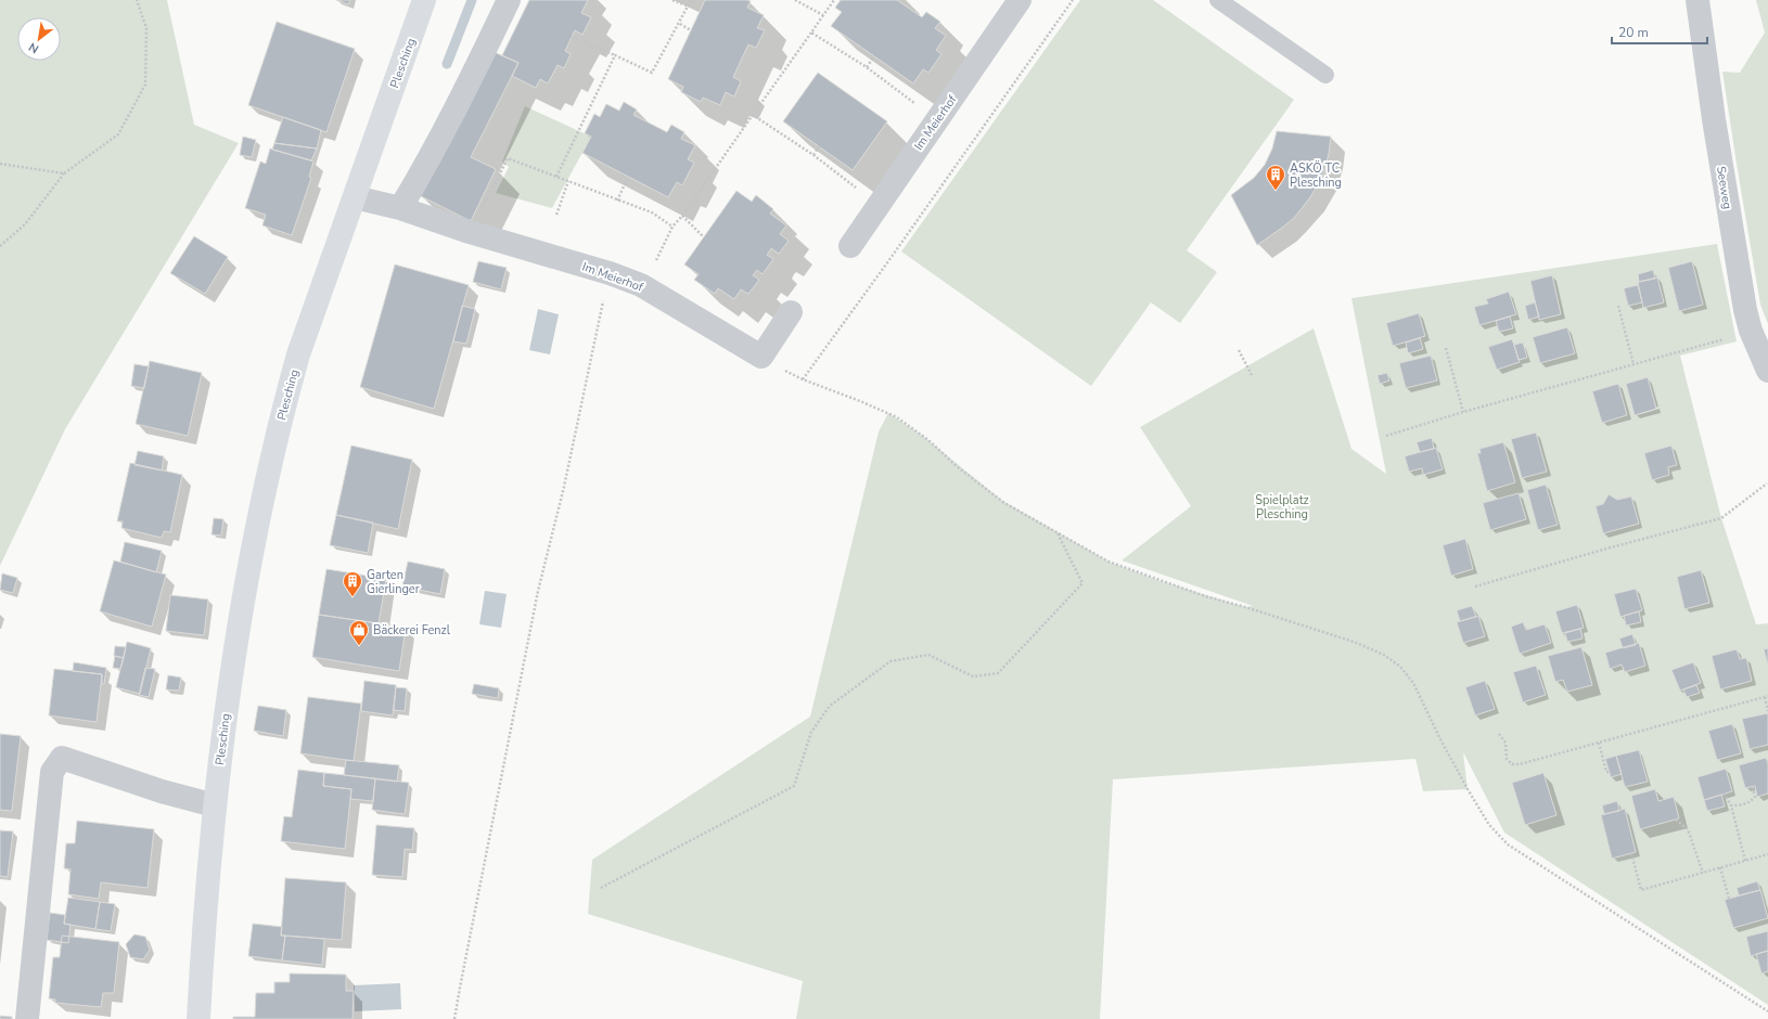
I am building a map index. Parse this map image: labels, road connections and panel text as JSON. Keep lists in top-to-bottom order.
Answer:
{
  "streets": {
    "main road": ["Plesching"],
    "street": ["Im Meierhof", "Seeweg"]
  },
  "crossings": [
    ["Plesching", "Im Meierhof"]
  ],
  "parks": ["Spielplatz Plesching"],
  "places": {
    "building": ["ASKÖ TC Plesching", "Garten Gierlinger"],
    "shop": ["Bäckerei Fenzl"]
  },
  "scale_bar": "20 m",
  "north": "bottom left"
}
